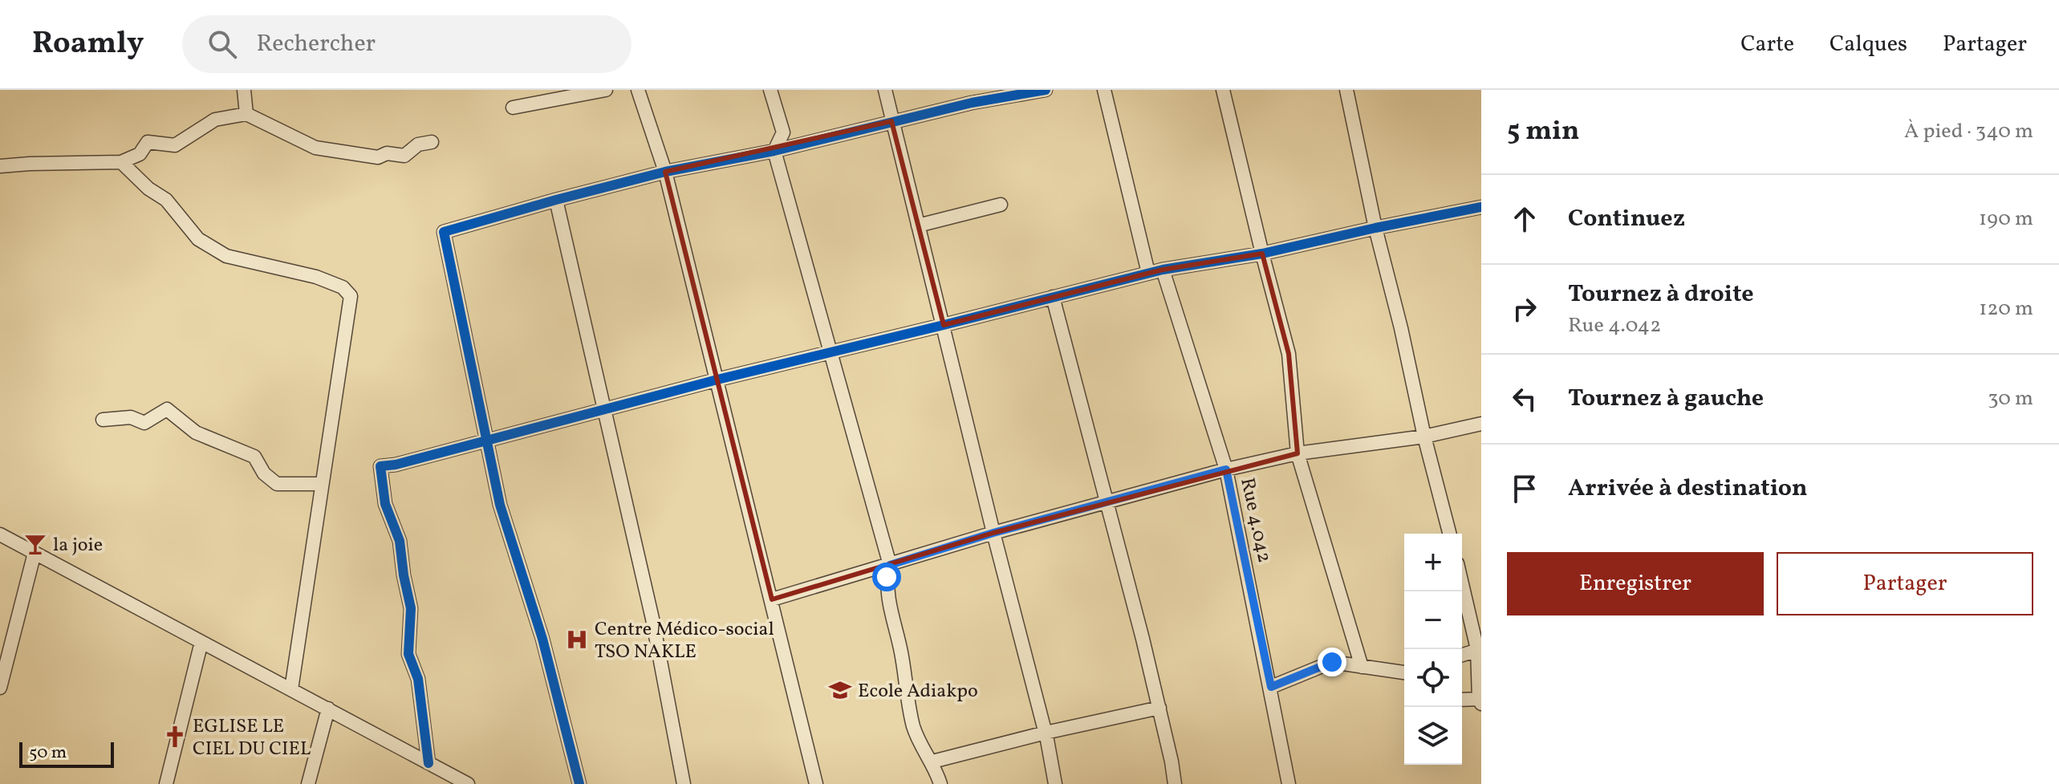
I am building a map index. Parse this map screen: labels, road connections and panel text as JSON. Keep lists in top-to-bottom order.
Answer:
{
  "streets": {
    "street": ["Rue 4.042"]
  },
  "places": {
    "bar": ["la joie"],
    "hospital": ["Centre Médico-social TSO NAKLE"],
    "school or university": ["Ecole Adiakpo"],
    "church": ["EGLISE LE CIEL DU CIEL"]
  },
  "scale_bar": "50 m",
  "page": {
    "header": "Roamly",
    "search": "Rechercher",
    "nav": ["Carte", "Calques", "Partager"],
    "heading": ["5 min", "À pied · 340 m"],
    "list": [
      ["Continuez", "190 m"],
      ["Tournez à droite", "Rue 4.042", "120 m"],
      ["Tournez à gauche", "30 m"],
      "Arrivée à destination"
    ],
    "buttons": ["Enregistrer", "Partager"],
    "map_buttons": ["+", "−"],
    "scale": "50 m"
  }
}
